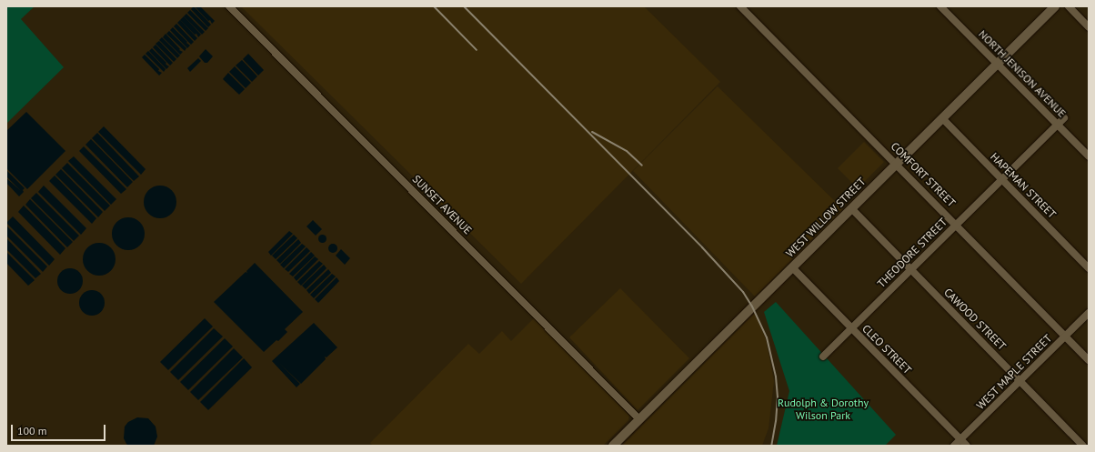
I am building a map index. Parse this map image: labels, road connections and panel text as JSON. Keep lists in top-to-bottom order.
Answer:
{
  "streets": {
    "street": [
      "NORTH JENISON AVENUE",
      "COMFORT STREET",
      "HAPEMAN STREET",
      "SUNSET AVENUE",
      "WEST WILLOW STREET",
      "THEODORE STREET",
      "CAWOOD STREET",
      "CLEO STREET",
      "WEST MAPLE STREET"
    ]
  },
  "crossings": [
    ["NORTH JENISON AVENUE", "WEST WILLOW STREET"],
    ["NORTH JENISON AVENUE", "THEODORE STREET"],
    ["COMFORT STREET", "WEST WILLOW STREET"],
    ["COMFORT STREET", "THEODORE STREET"],
    ["COMFORT STREET", "WEST MAPLE STREET"],
    ["HAPEMAN STREET", "WEST WILLOW STREET"],
    ["HAPEMAN STREET", "THEODORE STREET"],
    ["SUNSET AVENUE", "WEST WILLOW STREET"],
    ["WEST WILLOW STREET", "CAWOOD STREET"],
    ["WEST WILLOW STREET", "CLEO STREET"],
    ["THEODORE STREET", "CAWOOD STREET"],
    ["THEODORE STREET", "CLEO STREET"],
    ["CAWOOD STREET", "WEST MAPLE STREET"],
    ["CLEO STREET", "WEST MAPLE STREET"]
  ],
  "parks": ["Rudolph & Dorothy Wilson Park"],
  "scale_bar": "100 m"
}
